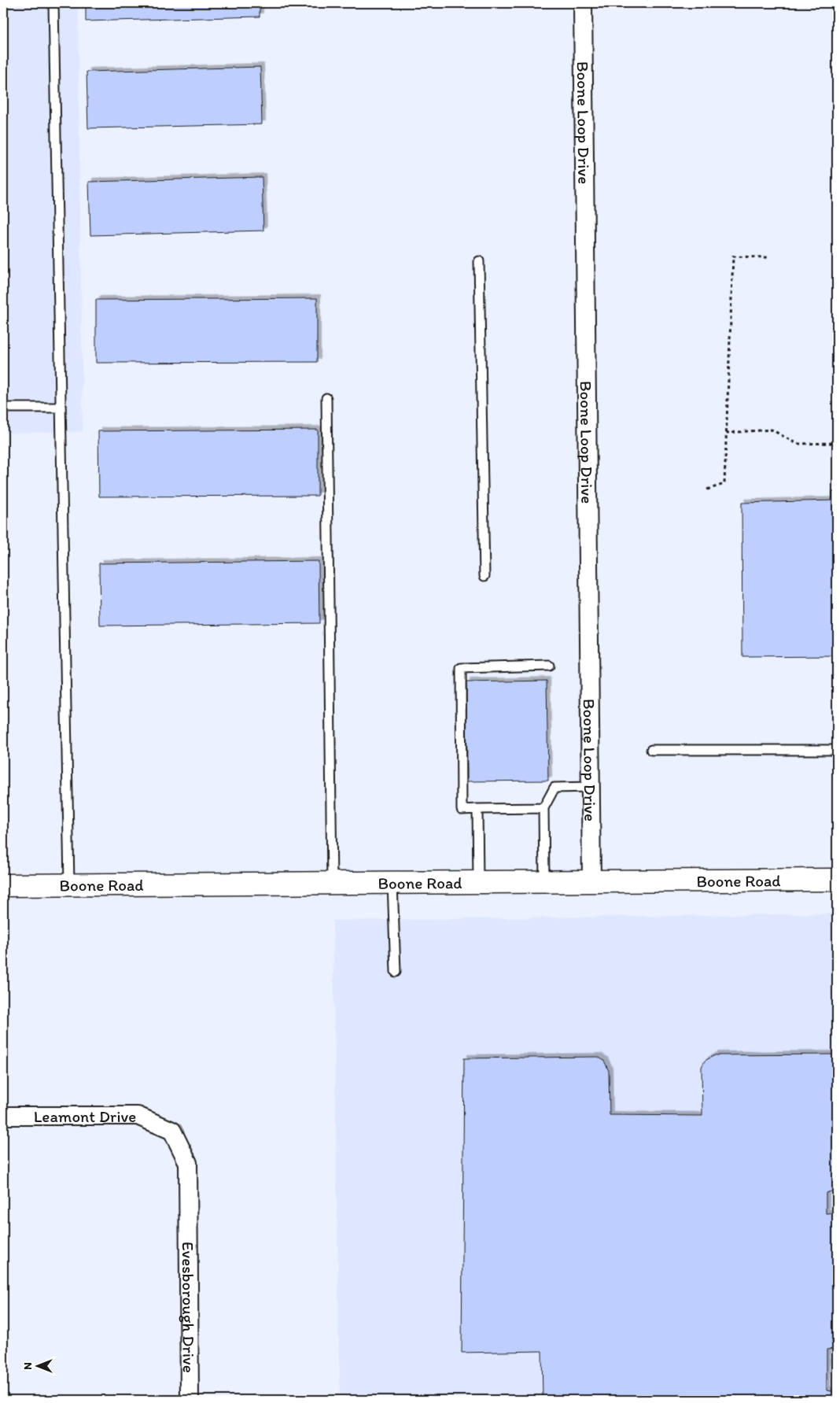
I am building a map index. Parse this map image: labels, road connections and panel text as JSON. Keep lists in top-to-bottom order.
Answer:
{
  "streets": {
    "street": [
      "Boone Loop Drive",
      "Boone Road",
      "Leamont Drive",
      "Evesborough Drive"
    ]
  },
  "crossings": [
    ["Boone Loop Drive", "Boone Road"],
    ["Leamont Drive", "Evesborough Drive"]
  ],
  "north": "left"
}
